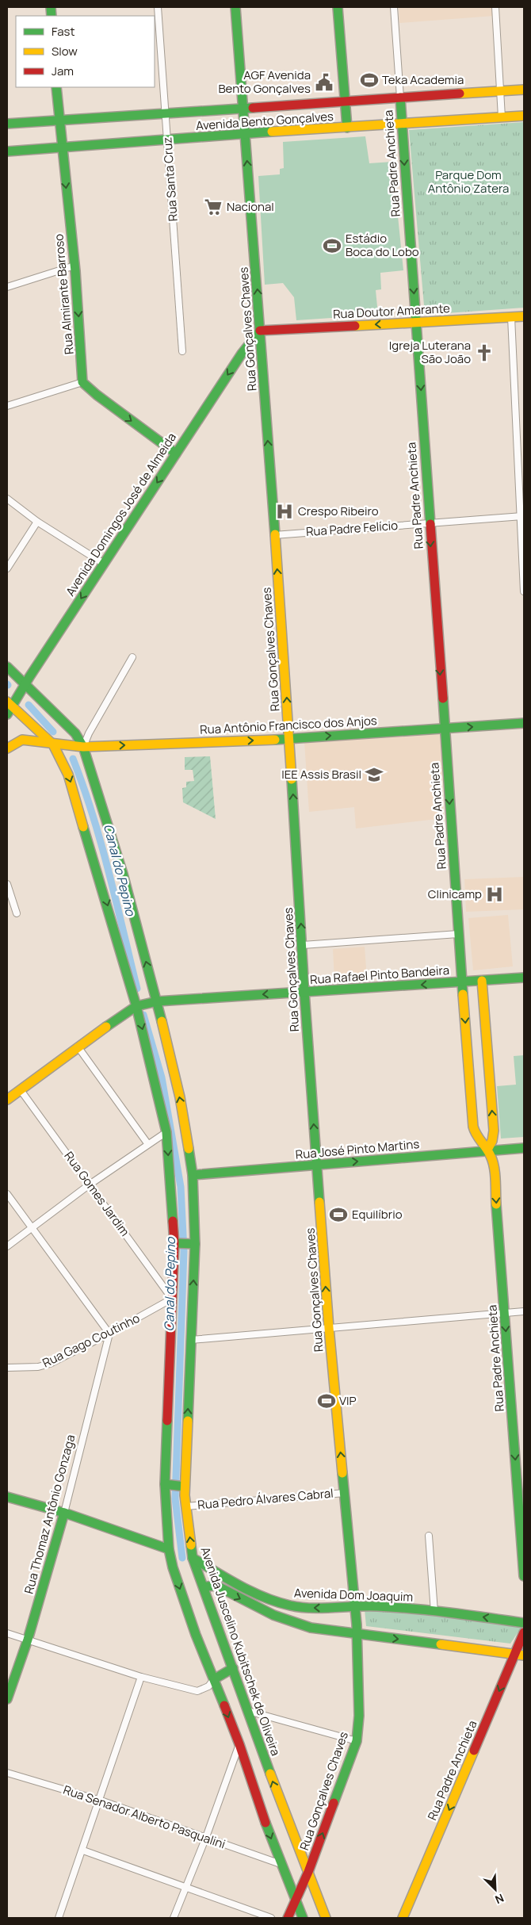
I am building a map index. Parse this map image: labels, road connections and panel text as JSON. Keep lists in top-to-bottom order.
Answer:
{
  "streets": {
    "street": [
      "Avenida Bento Gonçalves",
      "Rua Padre Anchieta",
      "Rua Santa Cruz",
      "Rua Almirante Barroso",
      "Rua Doutor Amarante",
      "Rua Gonçalves Chaves",
      "Avenida Domingos José de Almeida",
      "Rua Padre Felício",
      "Rua Antônio Francisco dos Anjos",
      "Rua Rafael Pinto Bandeira",
      "Rua José Pinto Martins",
      "Rua Gomes Jardim",
      "Rua Gago Coutinho",
      "Rua Pedro Álvares Cabral",
      "Rua Thomaz Antônio Gonzaga",
      "Avenida Dom Joaquim",
      "Avenida Juscelino Kubitschek de Oliveira",
      "Rua Senador Alberto Pasqualini"
    ]
  },
  "crossings": [
    ["Avenida Bento Gonçalves", "Rua Padre Anchieta"],
    ["Avenida Bento Gonçalves", "Rua Santa Cruz"],
    ["Avenida Bento Gonçalves", "Rua Almirante Barroso"],
    ["Avenida Bento Gonçalves", "Rua Gonçalves Chaves"],
    ["Rua Padre Anchieta", "Rua Doutor Amarante"],
    ["Rua Padre Anchieta", "Rua Padre Felício"],
    ["Rua Padre Anchieta", "Rua Antônio Francisco dos Anjos"],
    ["Rua Padre Anchieta", "Rua Rafael Pinto Bandeira"],
    ["Rua Padre Anchieta", "Rua José Pinto Martins"],
    ["Rua Doutor Amarante", "Rua Gonçalves Chaves"],
    ["Rua Doutor Amarante", "Avenida Domingos José de Almeida"],
    ["Rua Gonçalves Chaves", "Avenida Domingos José de Almeida"],
    ["Rua Gonçalves Chaves", "Rua Padre Felício"],
    ["Rua Gonçalves Chaves", "Rua Antônio Francisco dos Anjos"],
    ["Rua Gonçalves Chaves", "Rua Rafael Pinto Bandeira"],
    ["Rua Gonçalves Chaves", "Rua José Pinto Martins"],
    ["Rua Gonçalves Chaves", "Rua Pedro Álvares Cabral"],
    ["Rua Gonçalves Chaves", "Avenida Dom Joaquim"],
    ["Rua Gonçalves Chaves", "Avenida Juscelino Kubitschek de Oliveira"],
    ["Avenida Domingos José de Almeida", "Avenida Juscelino Kubitschek de Oliveira"],
    ["Rua Antônio Francisco dos Anjos", "Avenida Juscelino Kubitschek de Oliveira"],
    ["Rua Rafael Pinto Bandeira", "Rua Gomes Jardim"],
    ["Rua Rafael Pinto Bandeira", "Avenida Juscelino Kubitschek de Oliveira"],
    ["Rua José Pinto Martins", "Avenida Juscelino Kubitschek de Oliveira"],
    ["Rua Gomes Jardim", "Rua Gago Coutinho"],
    ["Rua Gago Coutinho", "Rua Thomaz Antônio Gonzaga"],
    ["Rua Pedro Álvares Cabral", "Avenida Juscelino Kubitschek de Oliveira"],
    ["Avenida Dom Joaquim", "Avenida Juscelino Kubitschek de Oliveira"]
  ],
  "one_way": [
    "Rua Padre Anchieta",
    "Rua Almirante Barroso",
    "Rua Doutor Amarante",
    "Rua Gonçalves Chaves",
    "Rua Antônio Francisco dos Anjos",
    "Rua José Pinto Martins"
  ],
  "water": ["Canal do Pepino"],
  "parks": ["Parque Dom Antônio Zatera"],
  "places": {
    "sports": [
      "Teka Academia",
      "Estádio Boca do Lobo",
      "Equilíbrio",
      "VIP"
    ],
    "public building": ["AGF Avenida Bento Gonçalves"],
    "supermarket": ["Nacional"],
    "church": ["Igreja Luterana São João"],
    "hospital": ["Crespo Ribeiro", "Clinicamp"],
    "school or university": ["IEE Assis Brasil"]
  },
  "legend": ["Fast", "Slow", "Jam"],
  "north": "bottom right"
}
